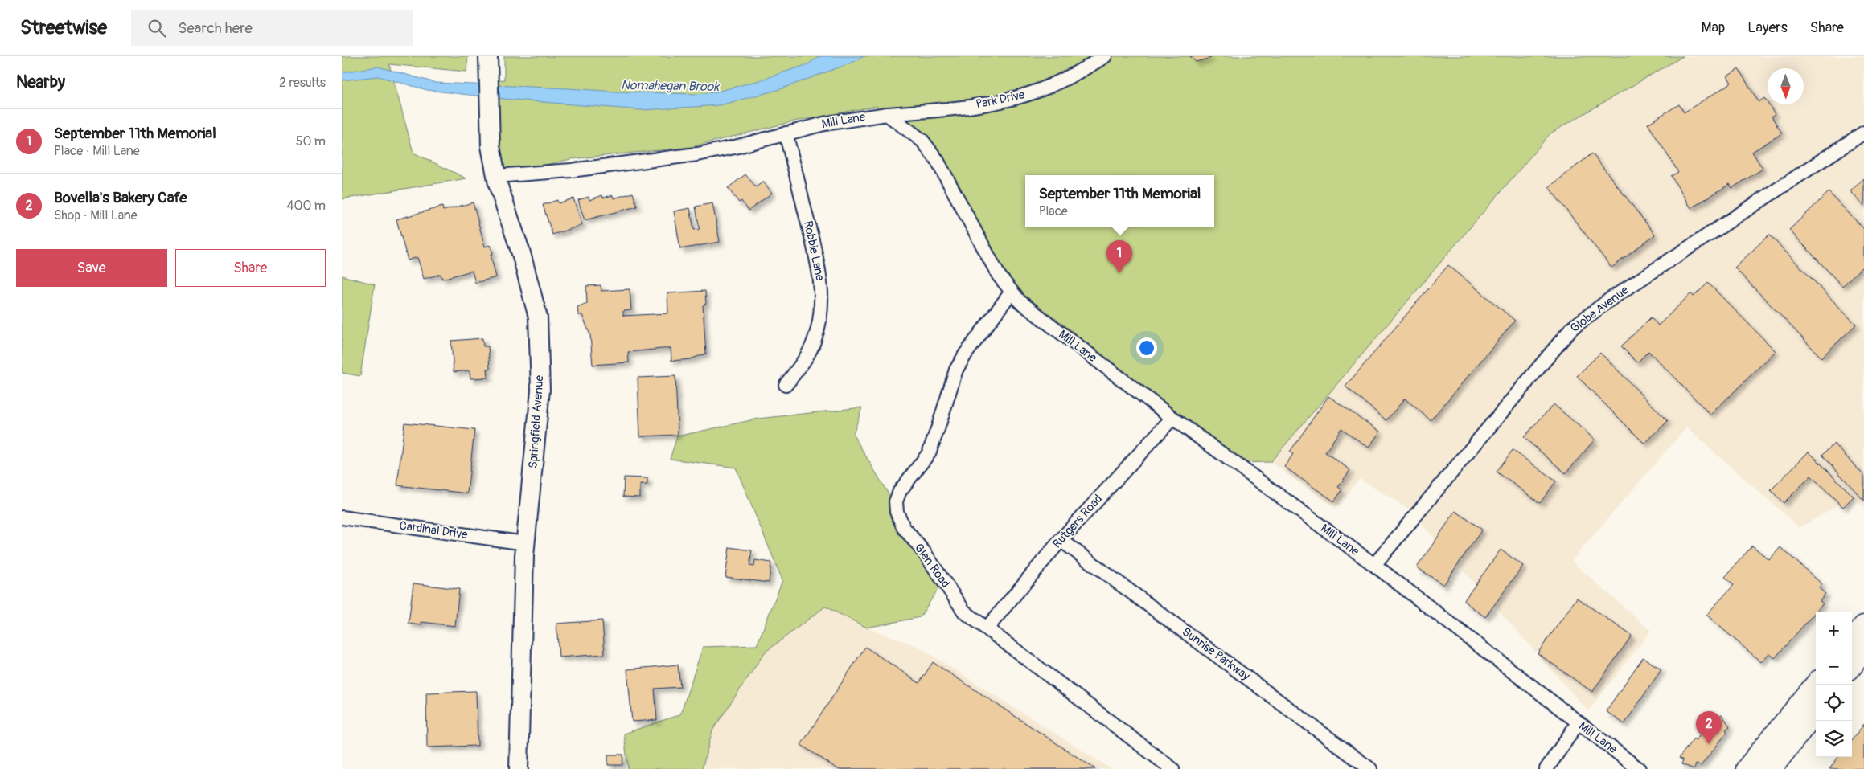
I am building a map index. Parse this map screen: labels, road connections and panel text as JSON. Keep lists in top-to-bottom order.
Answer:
{
  "streets": {
    "main road": ["Springfield Avenue"],
    "street": [
      "Park Drive",
      "Mill Lane",
      "Robbie Lane",
      "Globe Avenue",
      "Rutgers Road",
      "Cardinal Drive",
      "Glen Road",
      "Sunrise Parkway"
    ]
  },
  "crossings": [
    ["Park Drive", "Mill Lane"],
    ["Mill Lane", "Robbie Lane"],
    ["Mill Lane", "Globe Avenue"],
    ["Mill Lane", "Springfield Avenue"],
    ["Mill Lane", "Rutgers Road"],
    ["Mill Lane", "Glen Road"],
    ["Springfield Avenue", "Cardinal Drive"],
    ["Rutgers Road", "Glen Road"],
    ["Rutgers Road", "Sunrise Parkway"]
  ],
  "water": ["Nomahegan Brook"],
  "north": "bottom",
  "page": {
    "header": "Streetwise",
    "search": "Search here",
    "nav": ["Map", "Layers", "Share"],
    "heading": ["Nearby", "2 results"],
    "list": [
      {
        "mark": "1",
        "name": "September 11th Memorial",
        "note": "Place · Mill Lane",
        "value": "50 m"
      },
      {
        "mark": "2",
        "name": "Bovella's Bakery Cafe",
        "note": "Shop · Mill Lane",
        "value": "400 m"
      }
    ],
    "popup": ["September 11th Memorial", "Place"],
    "buttons": ["Save", "Share"],
    "pins": ["1", "2"],
    "map_buttons": ["+", "−"]
  }
}
